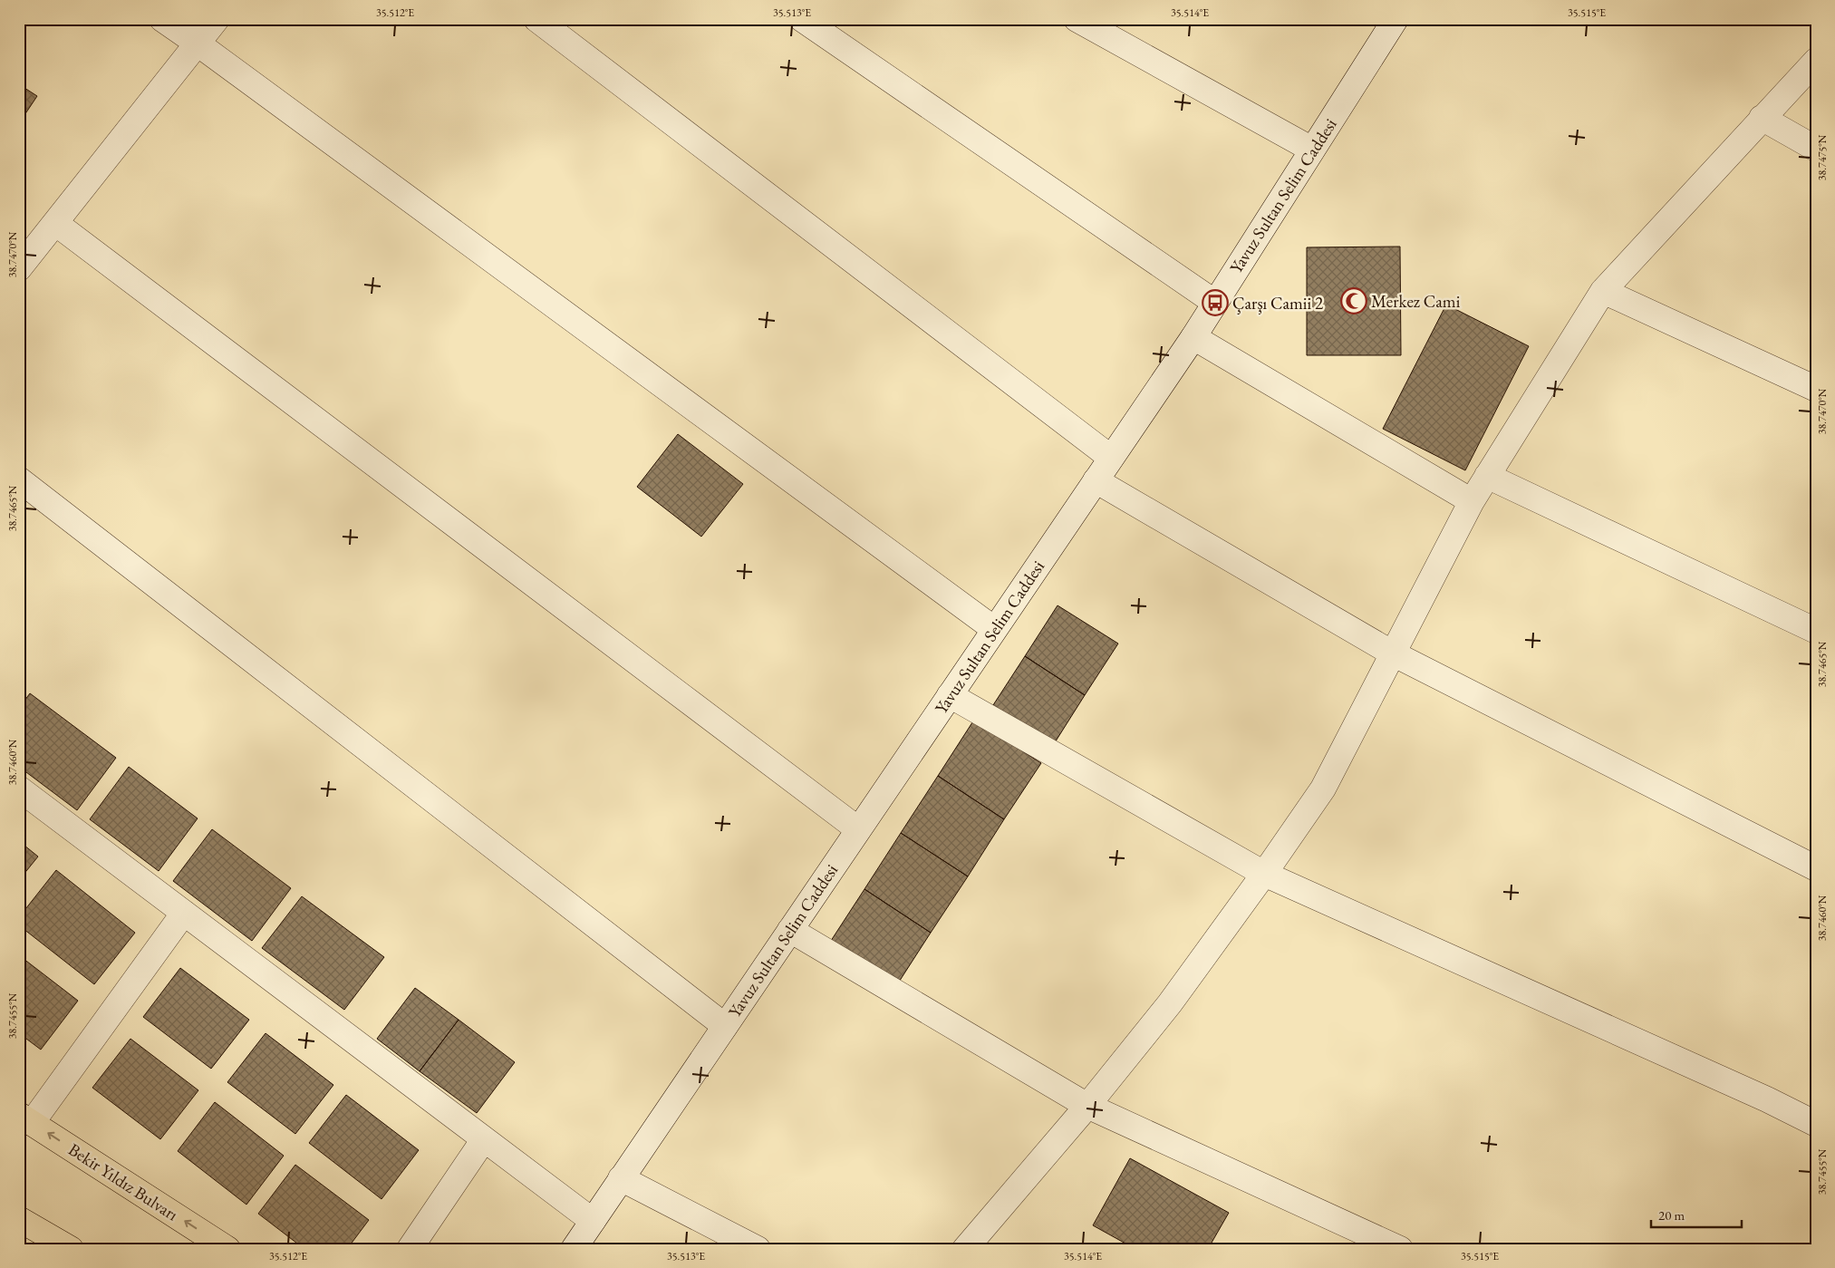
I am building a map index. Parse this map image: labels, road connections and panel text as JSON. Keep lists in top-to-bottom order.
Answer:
{
  "streets": {
    "main road": ["Bekir Yıldız Bulvarı"],
    "street": ["Yavuz Sultan Selim Caddesi"]
  },
  "one_way": ["Bekir Yıldız Bulvarı"],
  "places": {
    "mosque": ["Merkez Cami"],
    "bus stop": ["Çarşı Camii 2"]
  },
  "scale_bar": "20 m",
  "coordinates": [
    "35.512°E",
    "35.513°E",
    "35.514°E",
    "35.515°E",
    "38.7475°N",
    "38.7470°N",
    "38.7465°N",
    "38.7460°N",
    "38.7455°N"
  ]
}
